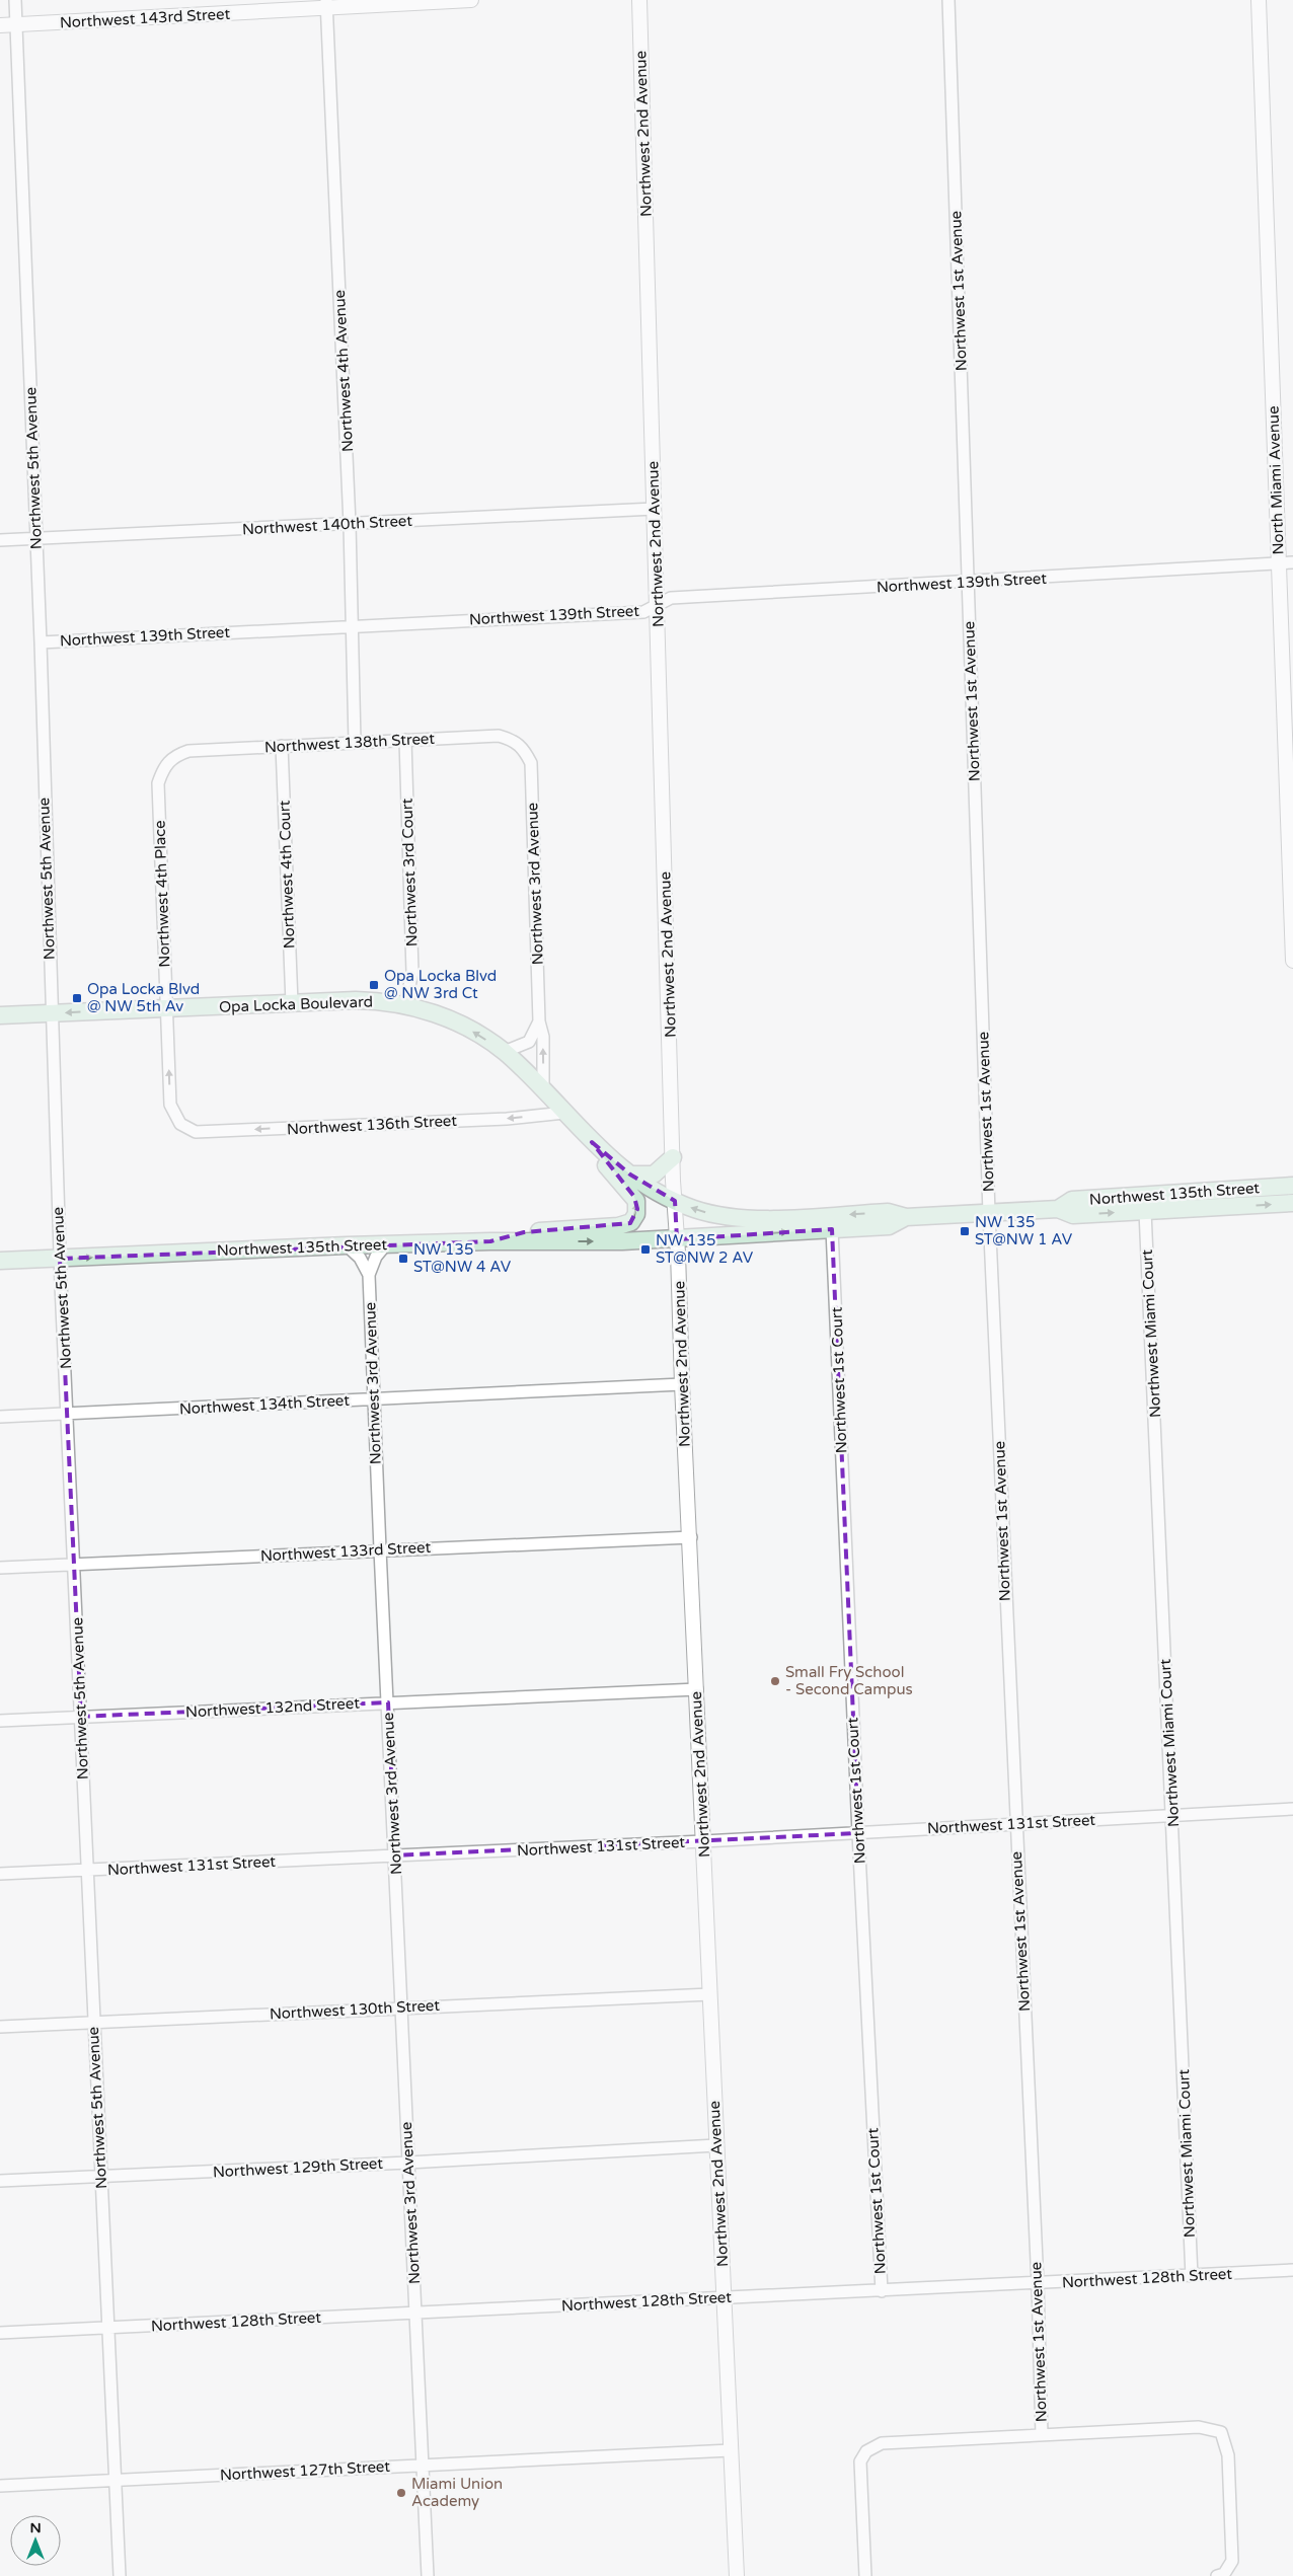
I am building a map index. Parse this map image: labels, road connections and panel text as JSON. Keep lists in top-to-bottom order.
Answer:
{
  "streets": {
    "main road": ["Opa Locka Boulevard", "Northwest 135th Street"],
    "street": [
      "Northwest 143rd Street",
      "Northwest 2nd Avenue",
      "Northwest 1st Avenue",
      "Northwest 4th Avenue",
      "Northwest 5th Avenue",
      "North Miami Avenue",
      "Northwest 140th Street",
      "Northwest 139th Street",
      "Northwest 138th Street",
      "Northwest 3rd Court",
      "Northwest 4th Court",
      "Northwest 3rd Avenue",
      "Northwest 4th Place",
      "Northwest 136th Street",
      "Northwest Miami Court",
      "Northwest 1st Court",
      "Northwest 134th Street",
      "Northwest 133rd Street",
      "Northwest 132nd Street",
      "Northwest 131st Street",
      "Northwest 130th Street",
      "Northwest 129th Street",
      "Northwest 128th Street",
      "Northwest 127th Street"
    ]
  },
  "crossings": [
    ["Northwest 143rd Street", "Northwest 4th Avenue"],
    ["Northwest 143rd Street", "Northwest 5th Avenue"],
    ["Northwest 2nd Avenue", "Northwest 140th Street"],
    ["Northwest 2nd Avenue", "Northwest 139th Street"],
    ["Northwest 2nd Avenue", "Opa Locka Boulevard"],
    ["Northwest 2nd Avenue", "Northwest 135th Street"],
    ["Northwest 2nd Avenue", "Northwest 134th Street"],
    ["Northwest 2nd Avenue", "Northwest 133rd Street"],
    ["Northwest 2nd Avenue", "Northwest 132nd Street"],
    ["Northwest 2nd Avenue", "Northwest 131st Street"],
    ["Northwest 2nd Avenue", "Northwest 130th Street"],
    ["Northwest 2nd Avenue", "Northwest 129th Street"],
    ["Northwest 2nd Avenue", "Northwest 128th Street"],
    ["Northwest 2nd Avenue", "Northwest 127th Street"],
    ["Northwest 1st Avenue", "Northwest 139th Street"],
    ["Northwest 1st Avenue", "Northwest 135th Street"],
    ["Northwest 1st Avenue", "Northwest 131st Street"],
    ["Northwest 1st Avenue", "Northwest 128th Street"],
    ["Northwest 4th Avenue", "Northwest 140th Street"],
    ["Northwest 4th Avenue", "Northwest 139th Street"],
    ["Northwest 4th Avenue", "Northwest 138th Street"],
    ["Northwest 5th Avenue", "Northwest 140th Street"],
    ["Northwest 5th Avenue", "Northwest 139th Street"],
    ["Northwest 5th Avenue", "Opa Locka Boulevard"],
    ["Northwest 5th Avenue", "Northwest 135th Street"],
    ["Northwest 5th Avenue", "Northwest 134th Street"],
    ["Northwest 5th Avenue", "Northwest 133rd Street"],
    ["Northwest 5th Avenue", "Northwest 132nd Street"],
    ["Northwest 5th Avenue", "Northwest 131st Street"],
    ["Northwest 5th Avenue", "Northwest 130th Street"],
    ["Northwest 5th Avenue", "Northwest 129th Street"],
    ["Northwest 5th Avenue", "Northwest 128th Street"],
    ["Northwest 5th Avenue", "Northwest 127th Street"],
    ["North Miami Avenue", "Northwest 139th Street"],
    ["Northwest 138th Street", "Northwest 3rd Court"],
    ["Northwest 138th Street", "Northwest 4th Court"],
    ["Northwest 138th Street", "Northwest 3rd Avenue"],
    ["Northwest 138th Street", "Northwest 4th Place"],
    ["Northwest 3rd Court", "Opa Locka Boulevard"],
    ["Northwest 4th Court", "Opa Locka Boulevard"],
    ["Northwest 3rd Avenue", "Opa Locka Boulevard"],
    ["Northwest 3rd Avenue", "Northwest 135th Street"],
    ["Northwest 3rd Avenue", "Northwest 134th Street"],
    ["Northwest 3rd Avenue", "Northwest 133rd Street"],
    ["Northwest 3rd Avenue", "Northwest 132nd Street"],
    ["Northwest 3rd Avenue", "Northwest 131st Street"],
    ["Northwest 3rd Avenue", "Northwest 130th Street"],
    ["Northwest 3rd Avenue", "Northwest 129th Street"],
    ["Northwest 3rd Avenue", "Northwest 128th Street"],
    ["Northwest 4th Place", "Opa Locka Boulevard"],
    ["Northwest 4th Place", "Northwest 136th Street"],
    ["Opa Locka Boulevard", "Northwest 136th Street"],
    ["Opa Locka Boulevard", "Northwest 135th Street"],
    ["Northwest 135th Street", "Northwest Miami Court"],
    ["Northwest 135th Street", "Northwest 1st Court"],
    ["Northwest Miami Court", "Northwest 131st Street"],
    ["Northwest Miami Court", "Northwest 128th Street"],
    ["Northwest 1st Court", "Northwest 131st Street"],
    ["Northwest 1st Court", "Northwest 128th Street"]
  ],
  "one_way": ["Northwest 136th Street"],
  "places": {
    "transit": [
      "Opa Locka Blvd @ NW 3rd Ct",
      "Opa Locka Blvd @ NW 5th Av",
      "NW 135 ST@NW 1 AV",
      "NW 135 ST@NW 2 AV",
      "NW 135 ST@NW 4 AV"
    ],
    "other": ["Small Fry School - Second Campus", "Miami Union Academy"]
  },
  "north": "top"
}
